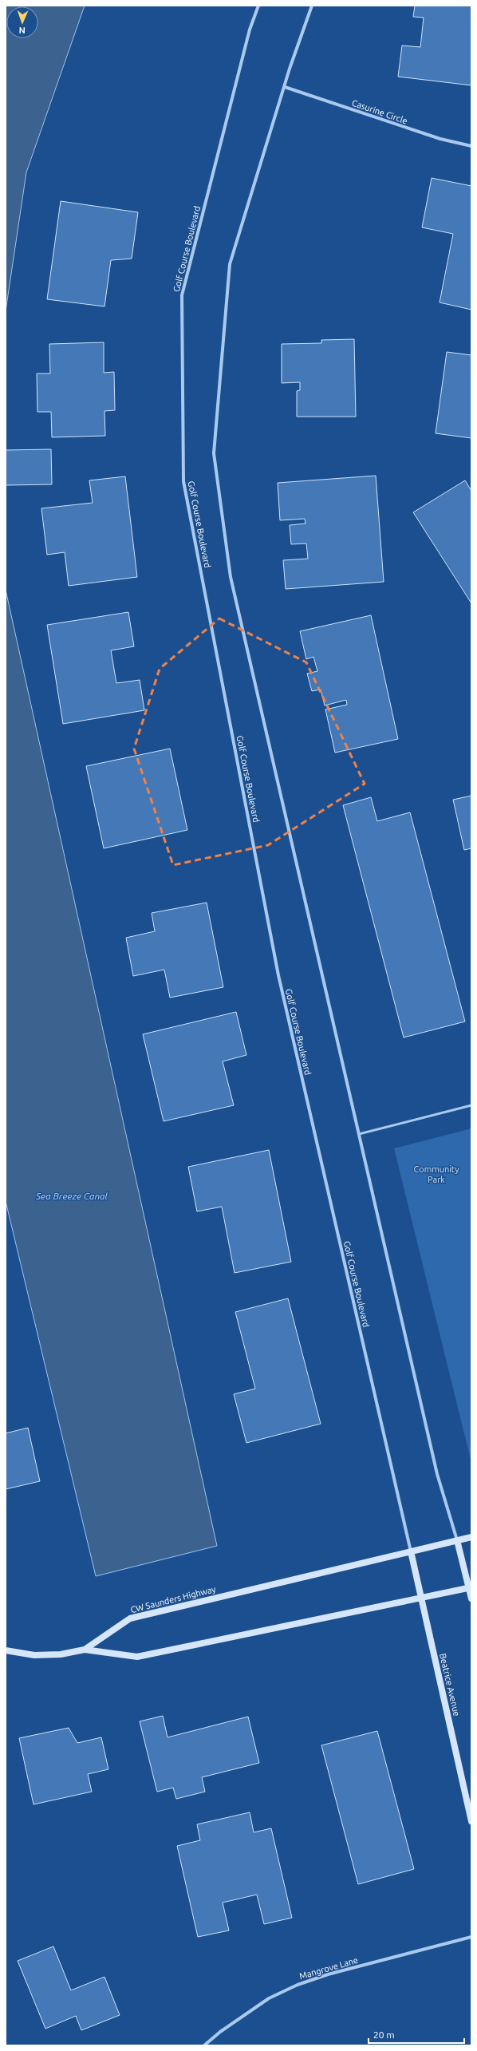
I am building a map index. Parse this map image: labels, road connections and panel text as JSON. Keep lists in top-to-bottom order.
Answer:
{
  "streets": {
    "main road": ["CW Saunders Highway", "Beatrice Avenue"],
    "street": ["Casurine Circle", "Golf Course Boulevard", "Mangrove Lane"]
  },
  "crossings": [
    ["Golf Course Boulevard", "CW Saunders Highway"],
    ["Golf Course Boulevard", "Beatrice Avenue"],
    ["CW Saunders Highway", "Beatrice Avenue"]
  ],
  "water": ["Sea Breeze Canal"],
  "parks": ["Community Park"],
  "scale_bar": "20 m",
  "north": "bottom"
}
